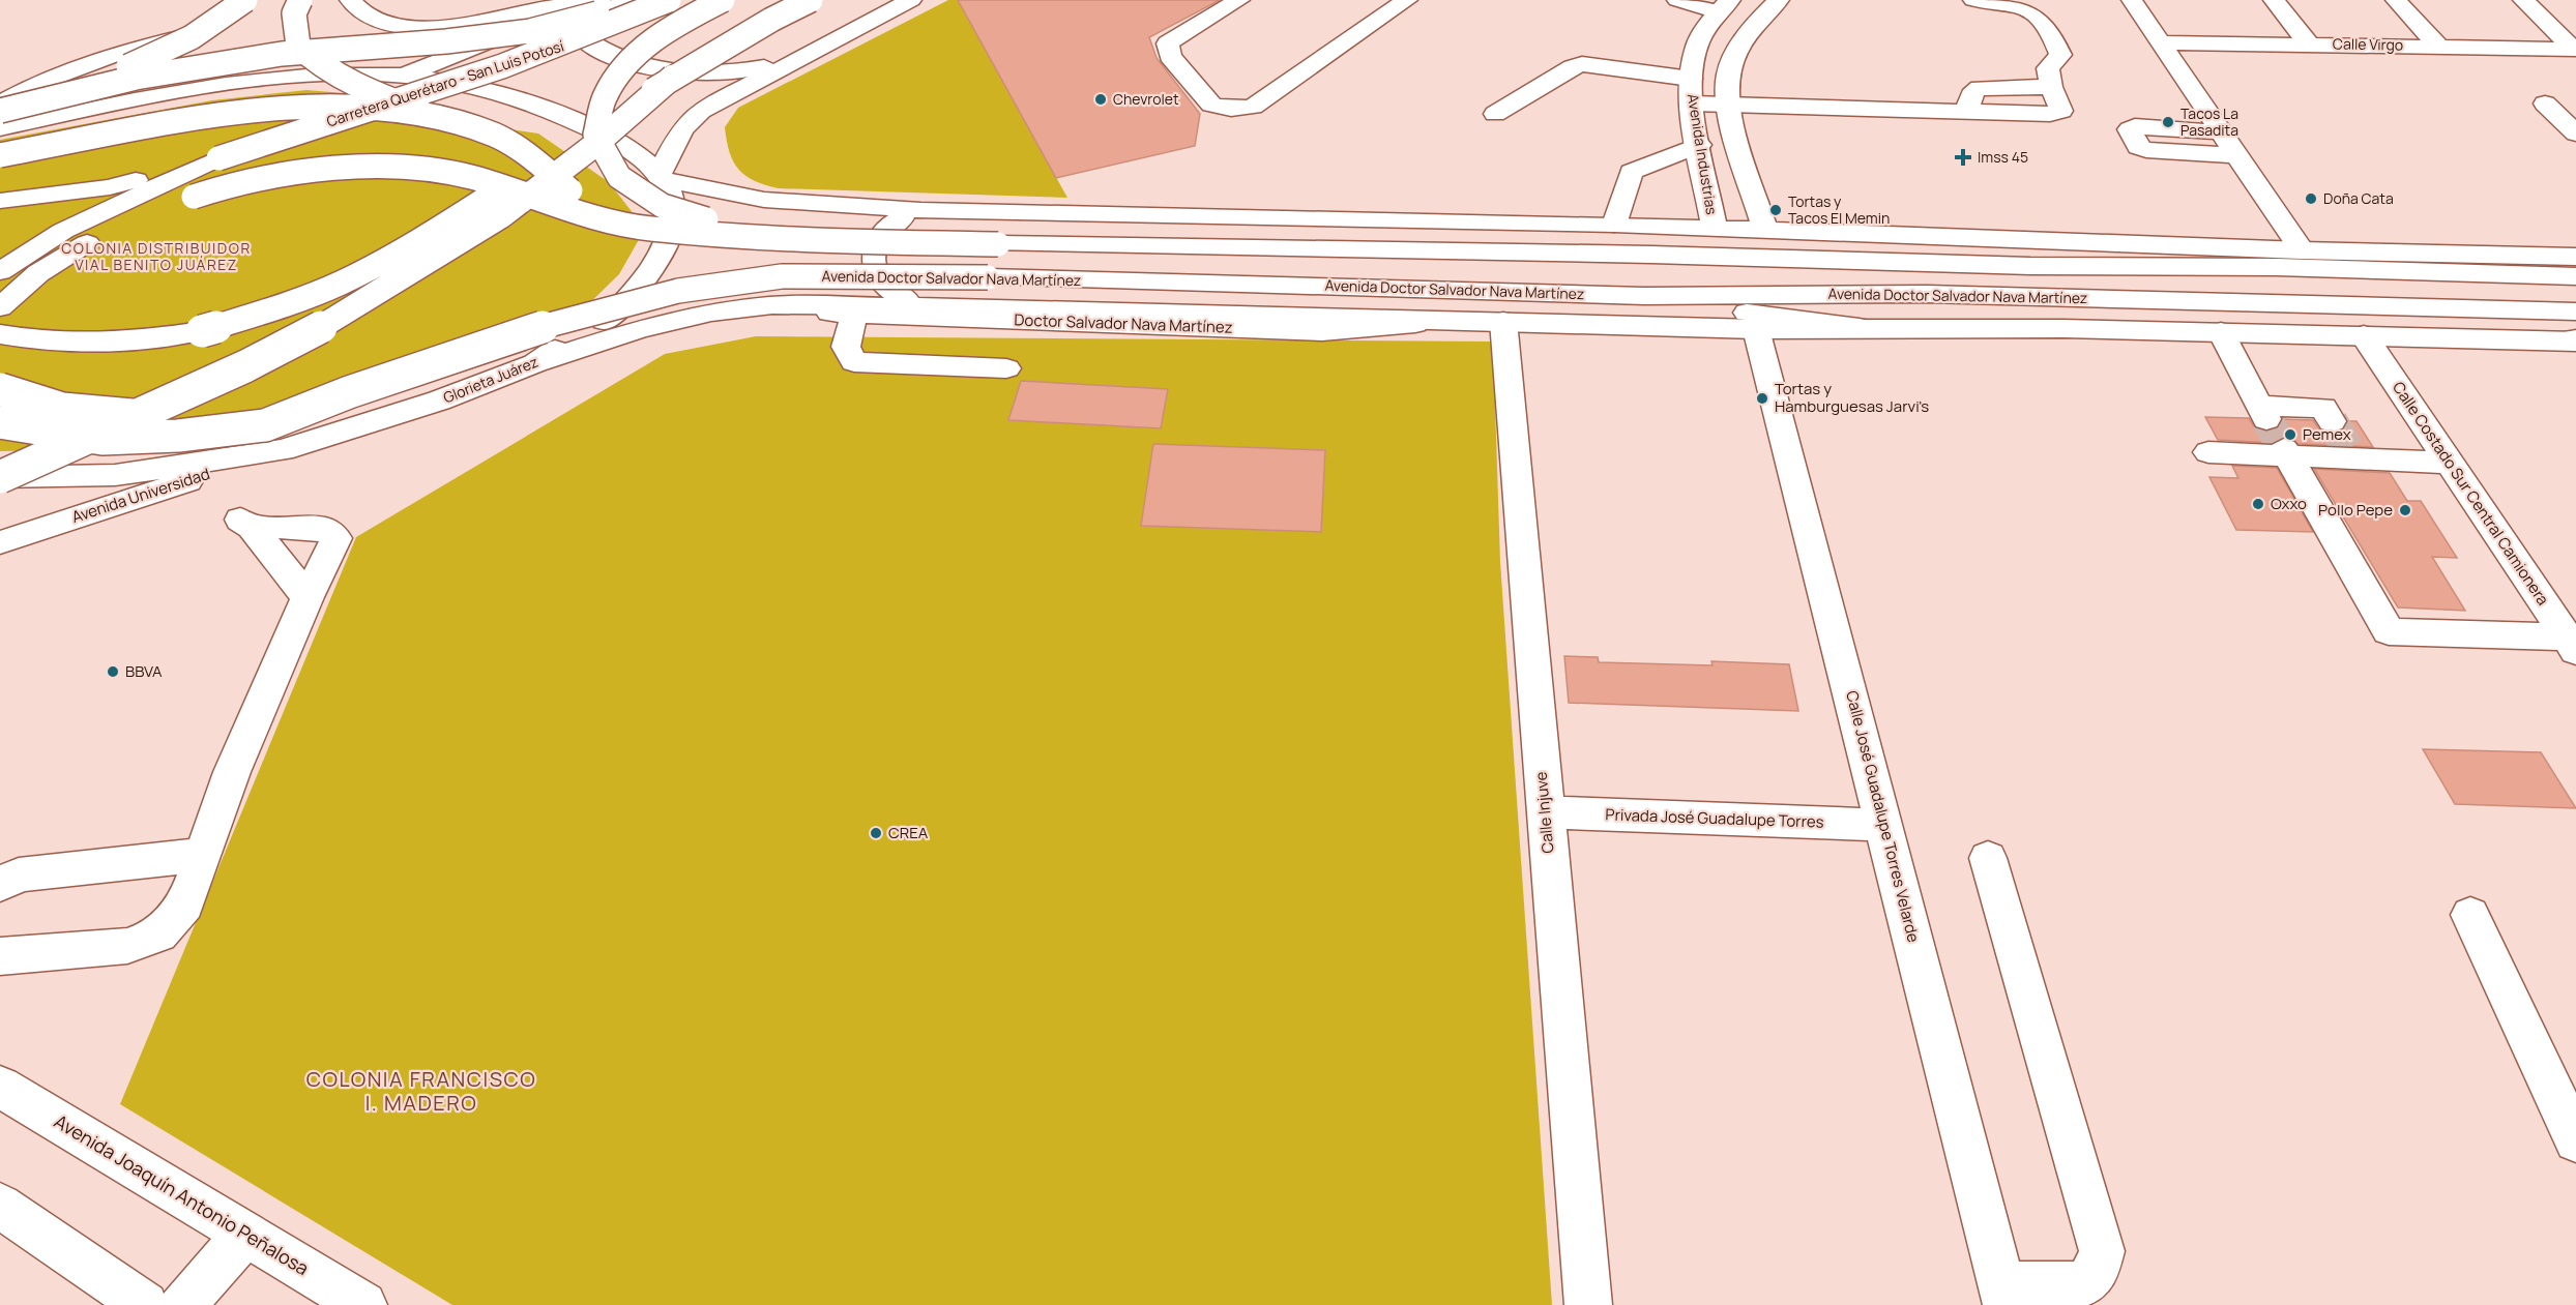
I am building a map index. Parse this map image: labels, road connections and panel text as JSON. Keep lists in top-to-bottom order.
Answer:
{
  "streets": {
    "main road": [
      "Calle Virgo",
      "Carretera Querétaro - San Luis Potosí",
      "Avenida Industrias",
      "Avenida Doctor Salvador Nava Martínez",
      "Doctor Salvador Nava Martínez",
      "Glorieta Juárez",
      "Calle Costado Sur Central Camionera",
      "Avenida Universidad",
      "Calle Injuve",
      "Calle José Guadalupe Torres Velarde",
      "Privada José Guadalupe Torres",
      "Avenida Joaquín Antonio Peñalosa"
    ]
  },
  "crossings": [
    ["Avenida Doctor Salvador Nava Martínez", "Doctor Salvador Nava Martínez"],
    ["Avenida Doctor Salvador Nava Martínez", "Calle Costado Sur Central Camionera"],
    ["Avenida Doctor Salvador Nava Martínez", "Calle Injuve"],
    ["Avenida Doctor Salvador Nava Martínez", "Calle José Guadalupe Torres Velarde"],
    ["Doctor Salvador Nava Martínez", "Glorieta Juárez"],
    ["Doctor Salvador Nava Martínez", "Calle Injuve"],
    ["Glorieta Juárez", "Avenida Universidad"],
    ["Calle Injuve", "Privada José Guadalupe Torres"],
    ["Calle José Guadalupe Torres Velarde", "Privada José Guadalupe Torres"]
  ],
  "districts": ["COLONIA DISTRIBUIDOR VIAL BENITO JUÁREZ", "COLONIA FRANCISCO I. MADERO"],
  "places": {
    "other": [
      "Chevrolet",
      "Tacos La Pasadita",
      "Doña Cata",
      "Tortas y Tacos El Memin",
      "Tortas y Hamburguesas Jarvi's",
      "Pemex",
      "Oxxo",
      "Pollo Pepe",
      "BBVA",
      "CREA"
    ],
    "health": ["Imss 45"]
  }
}
